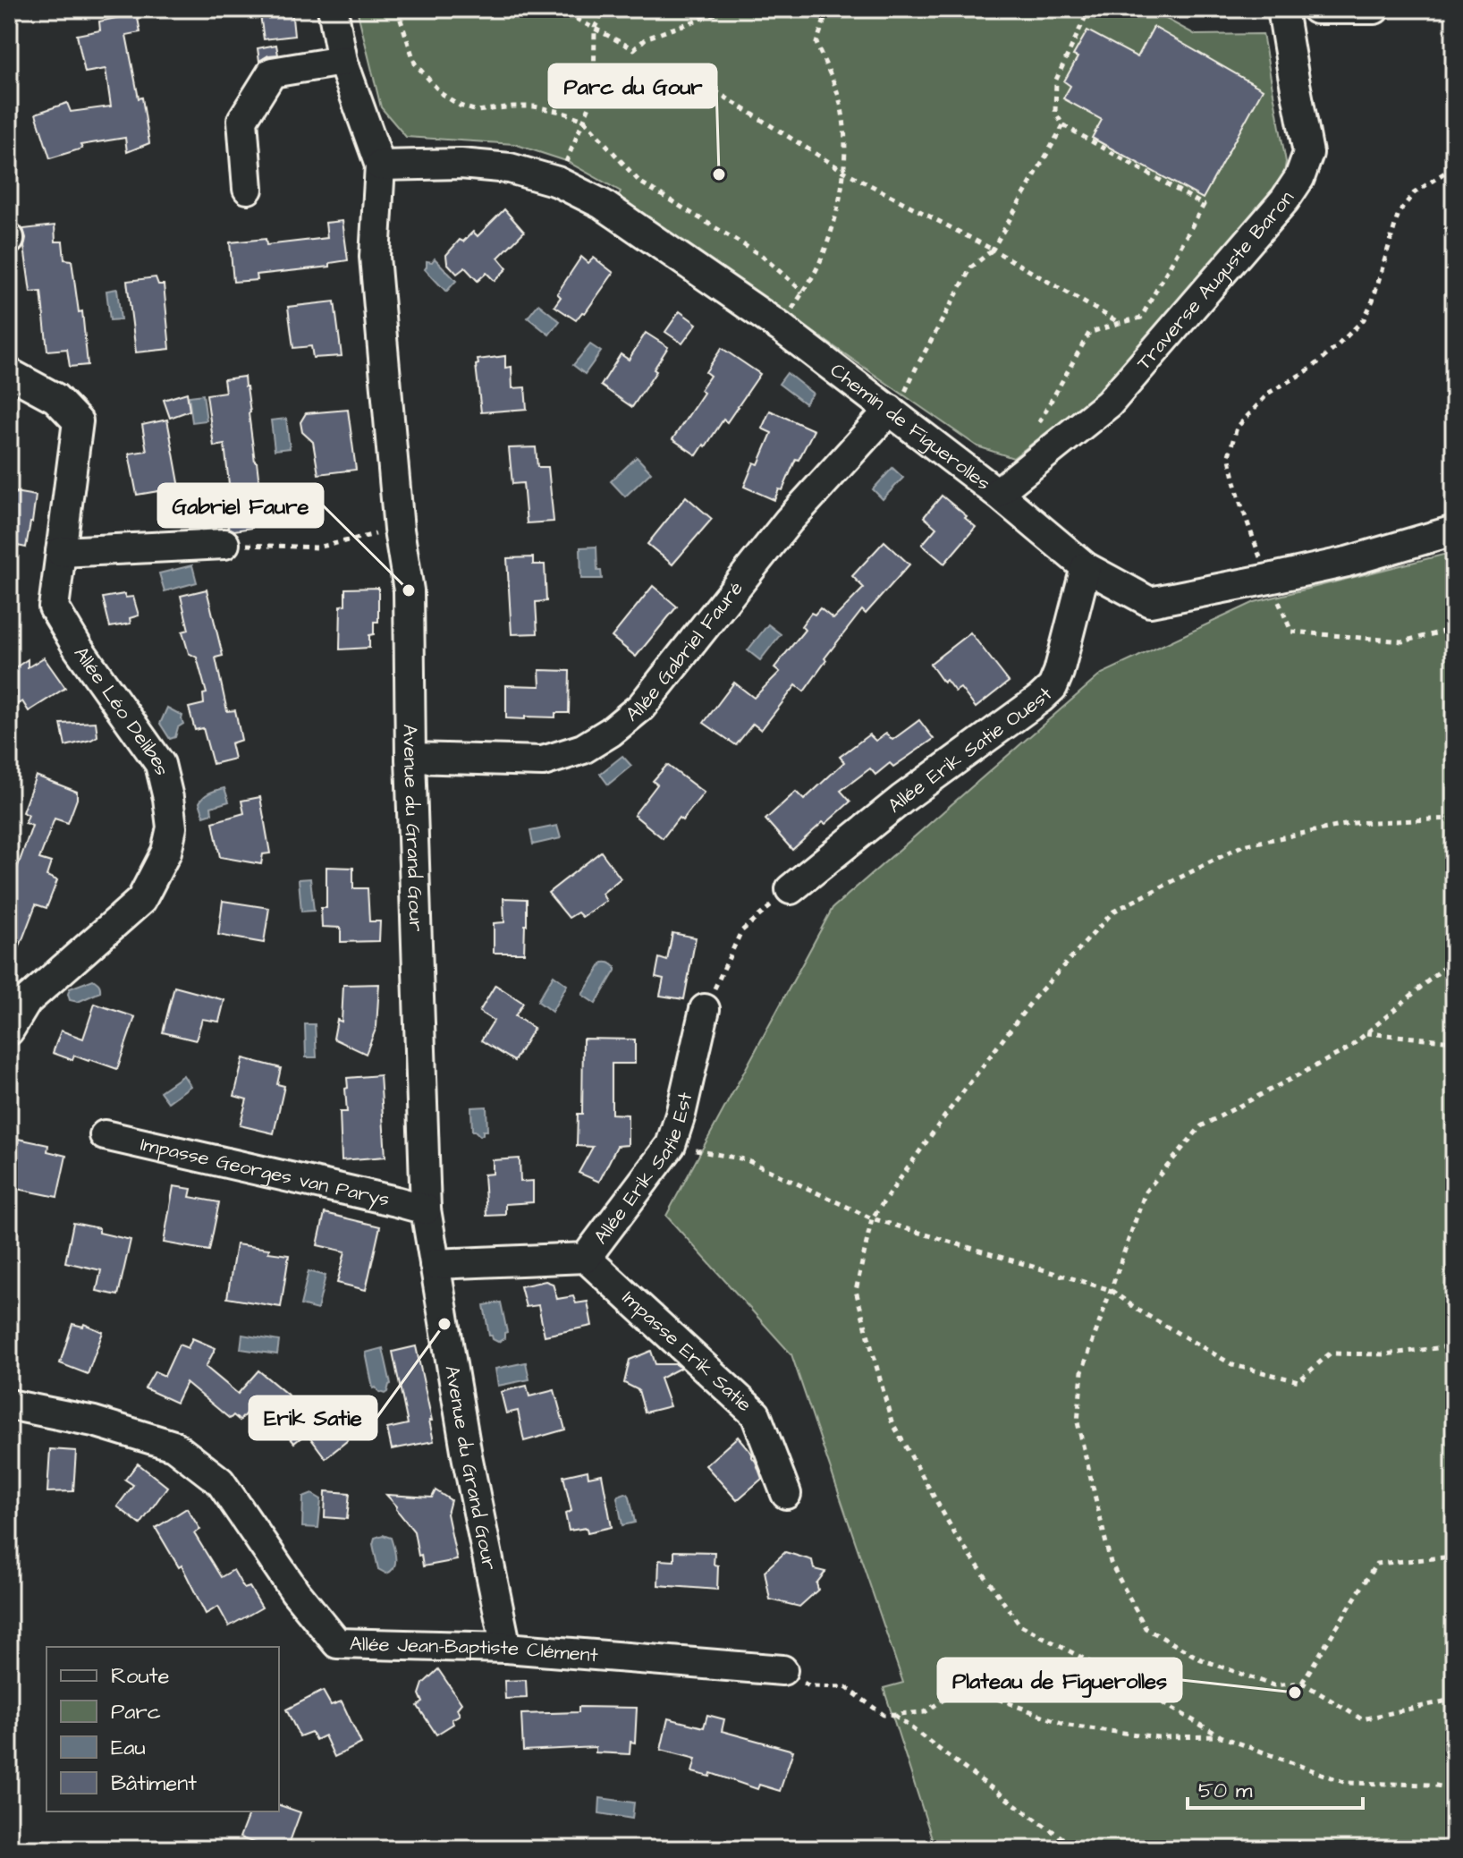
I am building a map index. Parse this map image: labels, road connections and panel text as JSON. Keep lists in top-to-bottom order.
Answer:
{
  "streets": {
    "street": [
      "Traverse Auguste Baron",
      "Chemin de Figuerolles",
      "Allée Gabriel Fauré",
      "Allée Léo Delibes",
      "Allée Erik Satie Ouest",
      "Avenue du Grand Gour",
      "Allée Erik Satie Est",
      "Impasse Georges van Parys",
      "Impasse Erik Satie",
      "Allée Jean-Baptiste Clément"
    ]
  },
  "crossings": [
    ["Traverse Auguste Baron", "Chemin de Figuerolles"],
    ["Chemin de Figuerolles", "Allée Gabriel Fauré"],
    ["Chemin de Figuerolles", "Allée Erik Satie Ouest"],
    ["Chemin de Figuerolles", "Avenue du Grand Gour"],
    ["Allée Gabriel Fauré", "Avenue du Grand Gour"],
    ["Avenue du Grand Gour", "Allée Erik Satie Est"],
    ["Avenue du Grand Gour", "Impasse Georges van Parys"],
    ["Avenue du Grand Gour", "Allée Jean-Baptiste Clément"],
    ["Allée Erik Satie Est", "Impasse Erik Satie"]
  ],
  "places": [
    "Parc du Gour",
    "Gabriel Faure",
    "Erik Satie",
    "Plateau de Figuerolles"
  ],
  "legend": [
    "Route",
    "Parc",
    "Eau",
    "Bâtiment"
  ],
  "scale_bar": "50 m"
}
